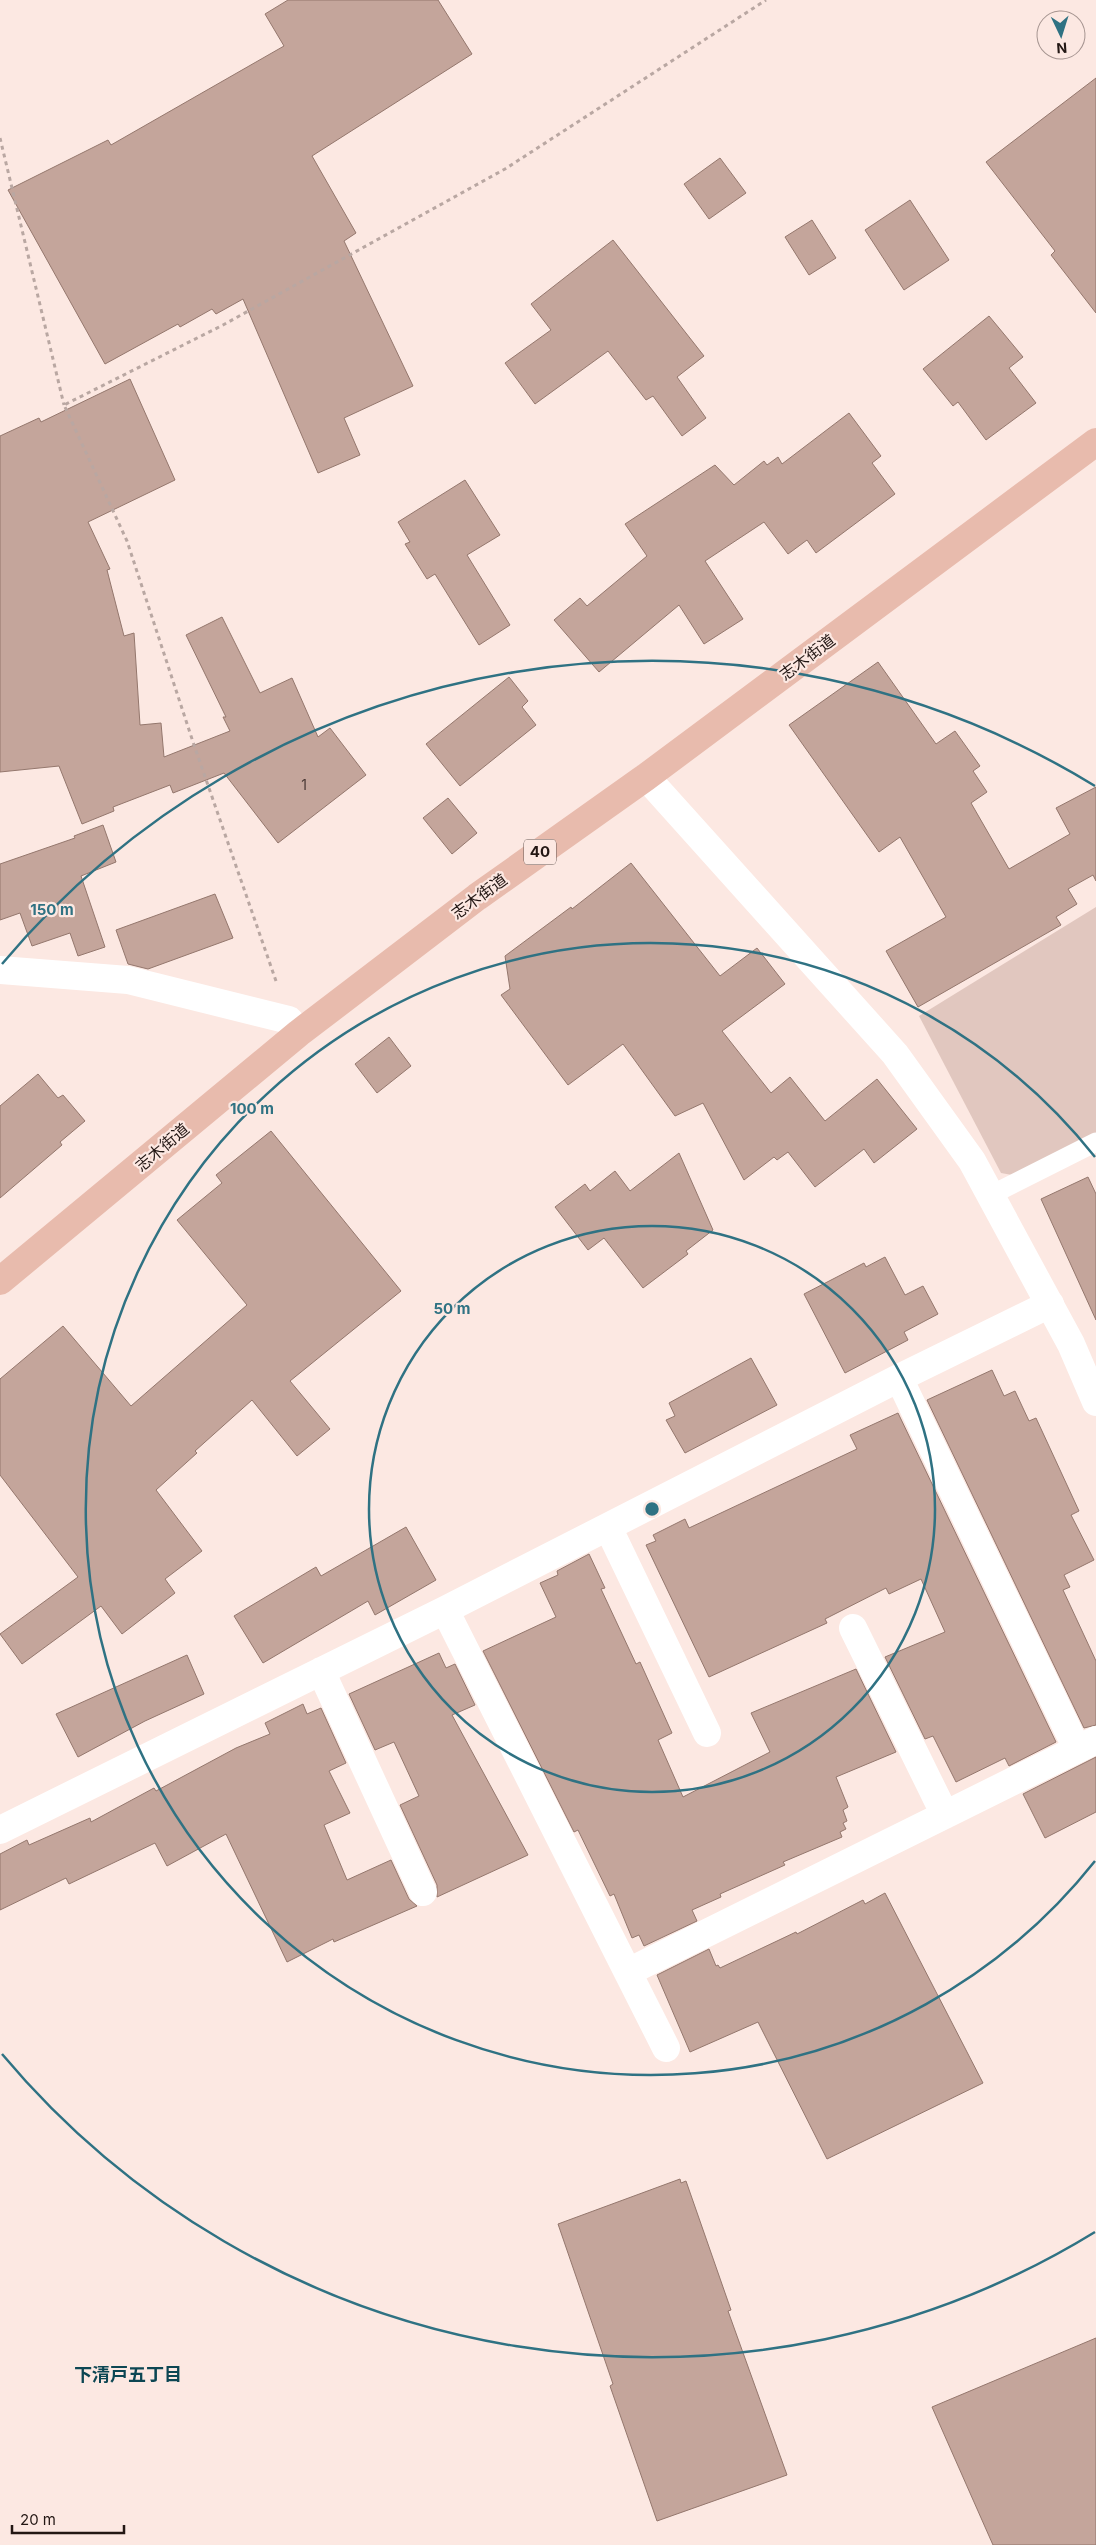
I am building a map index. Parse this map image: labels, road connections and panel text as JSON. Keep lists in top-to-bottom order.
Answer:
{
  "streets": {
    "main road": ["志木街道", "40"]
  },
  "districts": ["下清戸五丁目"],
  "house_numbers": ["1"],
  "scale_bar": "20 m",
  "north": "bottom",
  "rings": ["150 m", "100 m", "50 m"]
}
